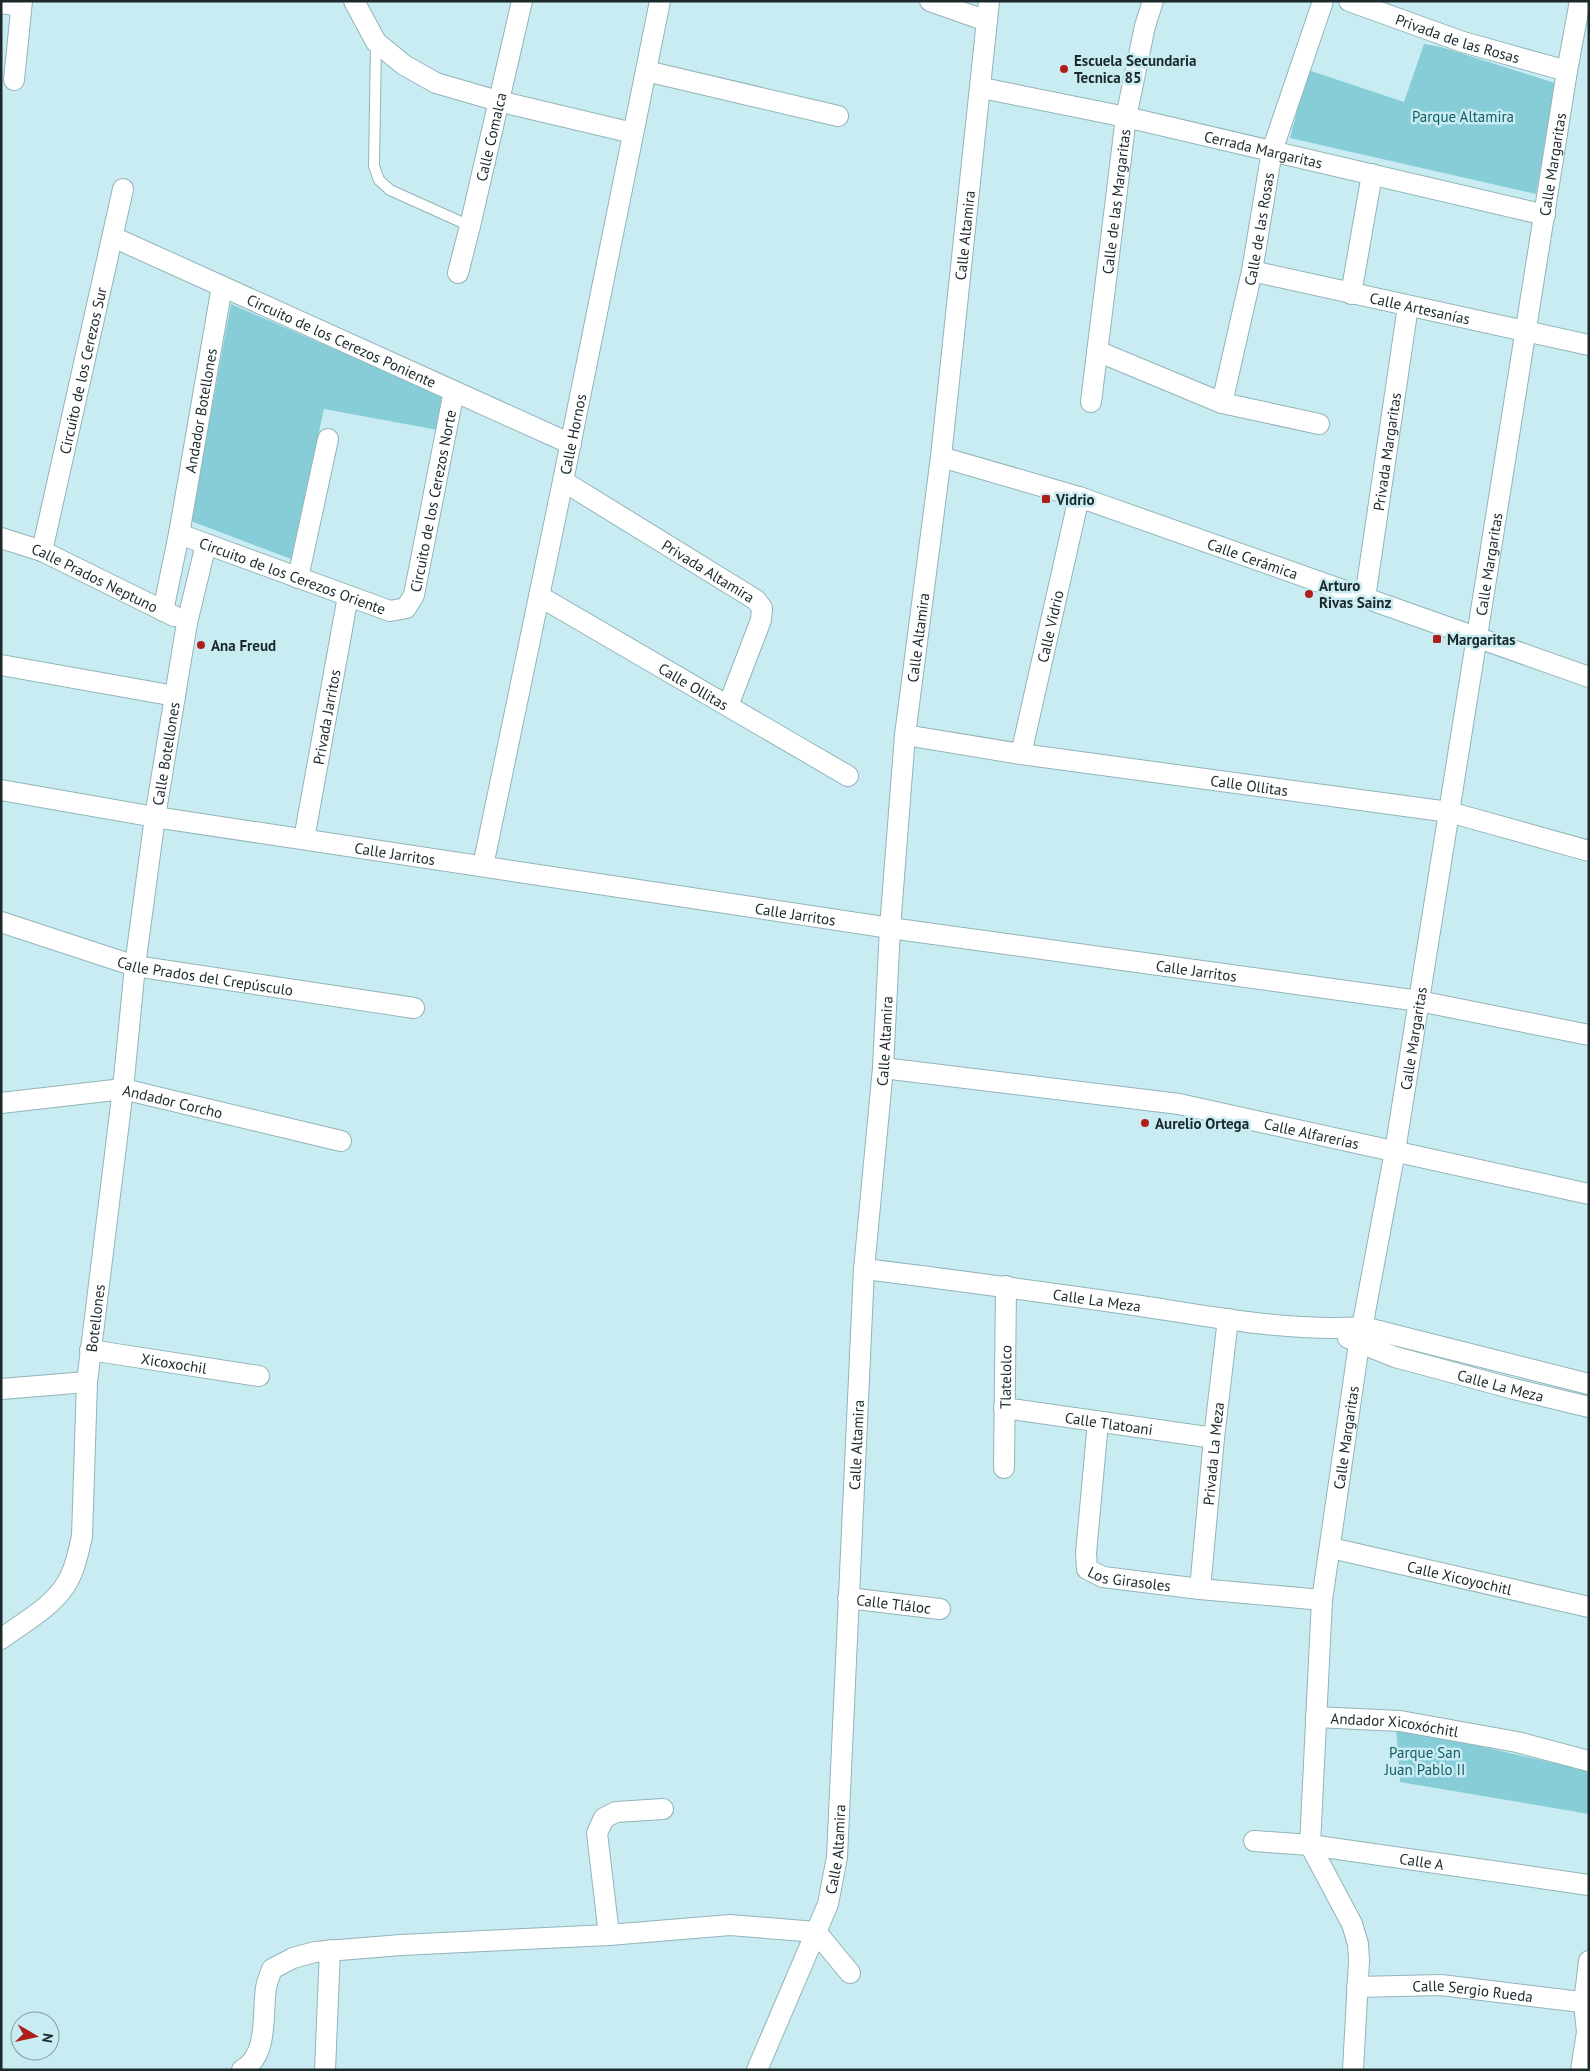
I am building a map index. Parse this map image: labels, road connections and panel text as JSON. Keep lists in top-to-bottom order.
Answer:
{
  "streets": {
    "street": [
      "Privada de las Rosas",
      "Calle Comalca",
      "Cerrada Margaritas",
      "Calle Margaritas",
      "Calle de las Margaritas",
      "Calle de las Rosas",
      "Calle Altamira",
      "Calle Artesanías",
      "Circuito de los Cerezos Poniente",
      "Circuito de los Cerezos Sur",
      "Andador Botellones",
      "Calle Hornos",
      "Privada Margaritas",
      "Circuito de los Cerezos Norte",
      "Calle Cerámica",
      "Privada Altamira",
      "Circuito de los Cerezos Oriente",
      "Calle Prados Neptuno",
      "Calle Vidrio",
      "Calle Ollitas",
      "Privada Jarritos",
      "Calle Botellones",
      "Calle Jarritos",
      "Calle Prados del Crepúsculo",
      "Andador Corcho",
      "Calle Alfarerías",
      "Calle La Meza",
      "Botellones",
      "Xicoxochil",
      "Tlatelolco",
      "Calle Tlatoani",
      "Privada La Meza",
      "Los Girasoles",
      "Calle Xicoyochitl",
      "Calle Tláloc",
      "Andador Xicoxóchitl",
      "Calle A",
      "Calle Sergio Rueda"
    ]
  },
  "crossings": [
    ["Privada de las Rosas", "Calle Margaritas"],
    ["Cerrada Margaritas", "Calle Margaritas"],
    ["Cerrada Margaritas", "Calle de las Margaritas"],
    ["Cerrada Margaritas", "Calle de las Rosas"],
    ["Cerrada Margaritas", "Calle Altamira"],
    ["Calle Margaritas", "Calle Artesanías"],
    ["Calle Margaritas", "Calle Cerámica"],
    ["Calle Margaritas", "Calle Ollitas"],
    ["Calle Margaritas", "Calle Jarritos"],
    ["Calle Margaritas", "Calle Alfarerías"],
    ["Calle Margaritas", "Calle La Meza"],
    ["Calle Margaritas", "Los Girasoles"],
    ["Calle Margaritas", "Calle Xicoyochitl"],
    ["Calle Margaritas", "Andador Xicoxóchitl"],
    ["Calle Margaritas", "Calle A"],
    ["Calle de las Rosas", "Calle Artesanías"],
    ["Calle Altamira", "Calle Cerámica"],
    ["Calle Altamira", "Calle Ollitas"],
    ["Calle Altamira", "Calle Jarritos"],
    ["Calle Altamira", "Calle Alfarerías"],
    ["Calle Altamira", "Calle La Meza"],
    ["Calle Altamira", "Calle Tláloc"],
    ["Calle Artesanías", "Privada Margaritas"],
    ["Circuito de los Cerezos Poniente", "Circuito de los Cerezos Sur"],
    ["Circuito de los Cerezos Poniente", "Andador Botellones"],
    ["Circuito de los Cerezos Poniente", "Calle Hornos"],
    ["Circuito de los Cerezos Poniente", "Circuito de los Cerezos Norte"],
    ["Circuito de los Cerezos Sur", "Calle Prados Neptuno"],
    ["Andador Botellones", "Circuito de los Cerezos Oriente"],
    ["Calle Hornos", "Privada Altamira"],
    ["Calle Hornos", "Calle Ollitas"],
    ["Calle Hornos", "Calle Jarritos"],
    ["Privada Margaritas", "Calle Cerámica"],
    ["Circuito de los Cerezos Norte", "Circuito de los Cerezos Oriente"],
    ["Calle Cerámica", "Calle Vidrio"],
    ["Privada Altamira", "Calle Ollitas"],
    ["Circuito de los Cerezos Oriente", "Privada Jarritos"],
    ["Circuito de los Cerezos Oriente", "Calle Botellones"],
    ["Calle Prados Neptuno", "Calle Botellones"],
    ["Calle Vidrio", "Calle Ollitas"],
    ["Privada Jarritos", "Calle Jarritos"],
    ["Calle Botellones", "Calle Jarritos"],
    ["Calle Botellones", "Calle Prados del Crepúsculo"],
    ["Calle Botellones", "Botellones"],
    ["Calle Prados del Crepúsculo", "Botellones"],
    ["Andador Corcho", "Botellones"],
    ["Calle La Meza", "Tlatelolco"],
    ["Calle La Meza", "Privada La Meza"],
    ["Botellones", "Xicoxochil"],
    ["Tlatelolco", "Calle Tlatoani"],
    ["Calle Tlatoani", "Privada La Meza"],
    ["Calle Tlatoani", "Los Girasoles"],
    ["Privada La Meza", "Los Girasoles"]
  ],
  "parks": ["Parque Altamira", "Parque San Juan Pablo II"],
  "places": {
    "other": [
      "Escuela Secundaria Tecnica 85",
      "Arturo Rivas Sainz",
      "Ana Freud",
      "Aurelio Ortega"
    ],
    "transit": ["Vidrio", "Margaritas"]
  },
  "north": "right"
}
